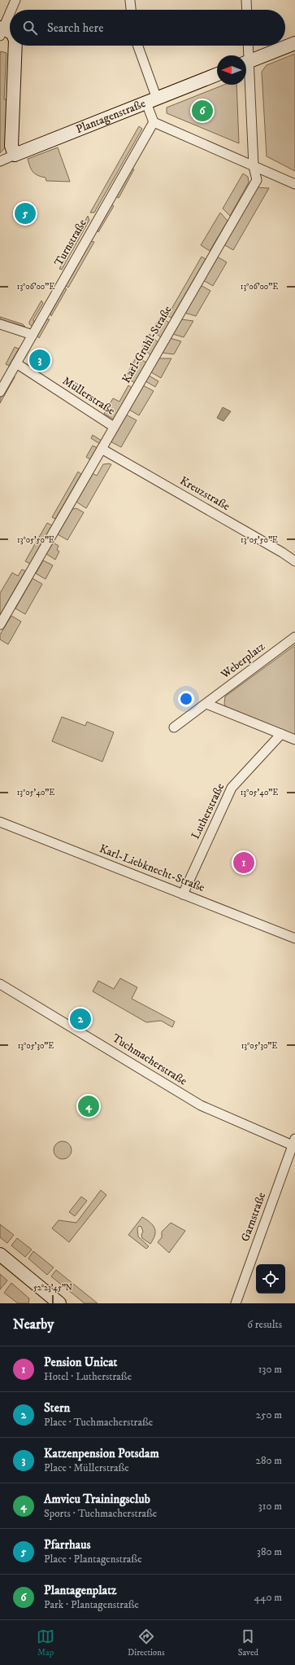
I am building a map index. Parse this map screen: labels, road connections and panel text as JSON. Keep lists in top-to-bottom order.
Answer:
{
  "streets": {
    "street": [
      "Plantagenstraße",
      "Turnstraße",
      "Karl-Gruhl-Straße",
      "Müllerstraße",
      "Kreuzstraße",
      "Weberplatz",
      "Lutherstraße",
      "Karl-Liebknecht-Straße",
      "Tuchmacherstraße",
      "Garnstraße"
    ]
  },
  "crossings": [
    ["Turnstraße", "Müllerstraße"],
    ["Karl-Gruhl-Straße", "Müllerstraße"],
    ["Karl-Gruhl-Straße", "Kreuzstraße"],
    ["Lutherstraße", "Karl-Liebknecht-Straße"],
    ["Tuchmacherstraße", "Garnstraße"]
  ],
  "north": "left",
  "page": {
    "search": "Search here",
    "pins": [
      "6",
      "5",
      "3",
      "1",
      "2",
      "4"
    ],
    "heading": ["Nearby", "6 results"],
    "list": [
      {
        "mark": "1",
        "name": "Pension Unicat",
        "note": "Hotel · Lutherstraße",
        "value": "130 m"
      },
      {
        "mark": "2",
        "name": "Stern",
        "note": "Place · Tuchmacherstraße",
        "value": "250 m"
      },
      {
        "mark": "3",
        "name": "Katzenpension Potsdam",
        "note": "Place · Müllerstraße",
        "value": "280 m"
      },
      {
        "mark": "4",
        "name": "Amvicu Trainingsclub",
        "note": "Sports · Tuchmacherstraße",
        "value": "310 m"
      },
      {
        "mark": "5",
        "name": "Pfarrhaus",
        "note": "Place · Plantagenstraße",
        "value": "380 m"
      },
      {
        "mark": "6",
        "name": "Plantagenplatz",
        "note": "Park · Plantagenstraße",
        "value": "440 m"
      }
    ],
    "nav": ["Map", "Directions", "Saved"]
  },
  "coordinates": [
    "13°06'00\"E",
    "13°05'50\"E",
    "13°05'40\"E",
    "13°05'30\"E",
    "52°23'45\"N"
  ]
}
